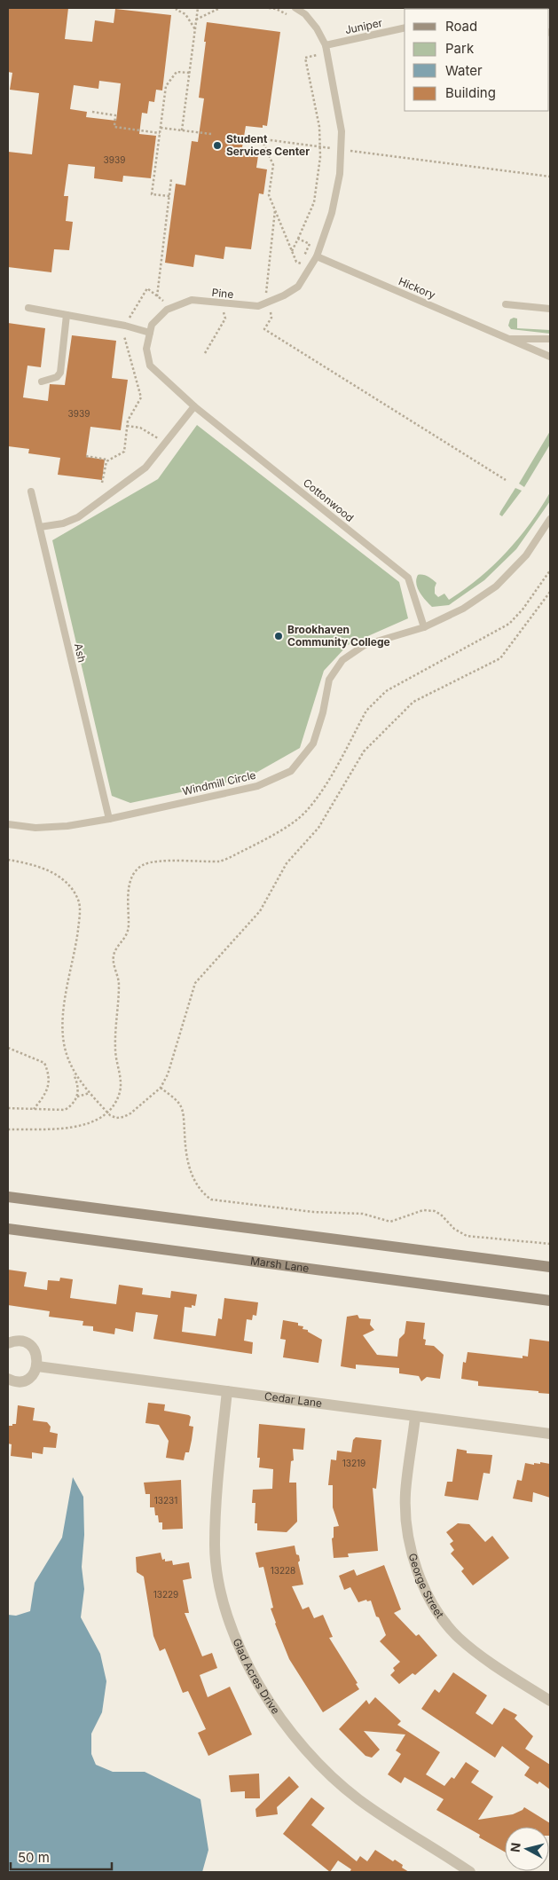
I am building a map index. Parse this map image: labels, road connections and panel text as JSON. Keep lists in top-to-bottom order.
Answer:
{
  "streets": {
    "main road": ["Marsh Lane"],
    "street": ["Cedar Lane", "George Street", "Glad Acres Drive"],
    "lane": [
      "Juniper",
      "Hickory",
      "Pine",
      "Cottonwood",
      "Ash",
      "Windmill Circle"
    ]
  },
  "crossings": [
    ["Juniper", "Pine"],
    ["Hickory", "Pine"],
    ["Pine", "Cottonwood"],
    ["Cottonwood", "Windmill Circle"],
    ["Ash", "Windmill Circle"],
    ["Cedar Lane", "George Street"],
    ["Cedar Lane", "Glad Acres Drive"]
  ],
  "places": ["Student Services Center", "Brookhaven Community College"],
  "house_numbers": [
    "3939",
    "3939",
    "13219",
    "13231",
    "13228",
    "13229"
  ],
  "legend": [
    "Road",
    "Park",
    "Water",
    "Building"
  ],
  "scale_bar": "50 m",
  "north": "left"
}
